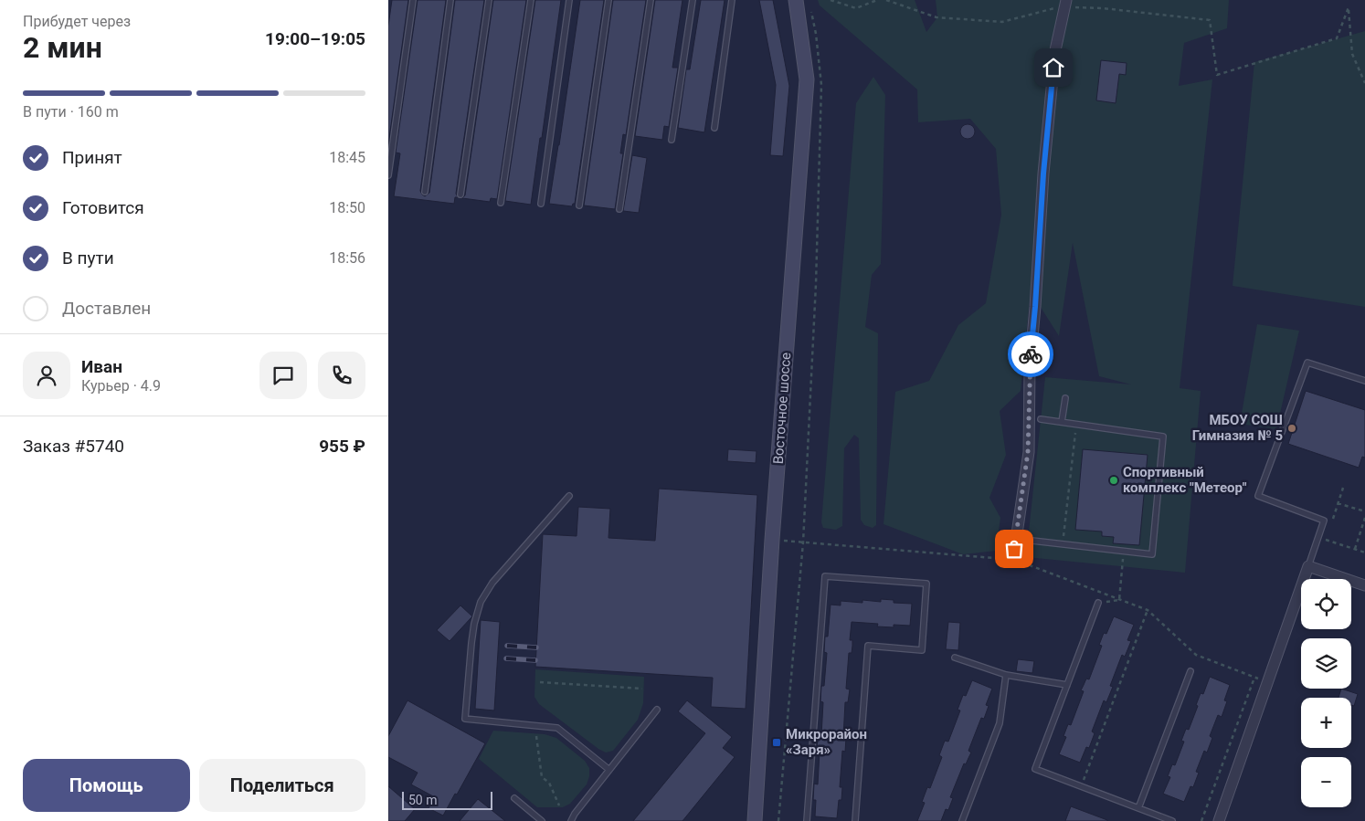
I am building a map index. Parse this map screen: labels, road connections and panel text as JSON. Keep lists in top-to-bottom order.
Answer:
{
  "streets": {
    "main road": ["Восточное шоссе"]
  },
  "places": {
    "other": ["МБОУ СОШ Гимназия № 5", "Спортивный комплекс \"Метеор\""],
    "transit": ["Микрорайон «Заря»"]
  },
  "scale_bar": "50 m",
  "page": {
    "heading": ["2 мин", "Прибудет через", "19:00–19:05"],
    "panel": [
      "Иван",
      "Курьер · 4.9",
      "Заказ #5740",
      "955 ₽"
    ],
    "bar": "В пути · 160 m",
    "list": [
      ["Принят", "18:45"],
      ["Готовится", "18:50"],
      ["В пути", "18:56"],
      "Доставлен"
    ],
    "map_buttons": ["+", "−"],
    "buttons": ["Помощь", "Поделиться"],
    "scale": "50 m"
  }
}
